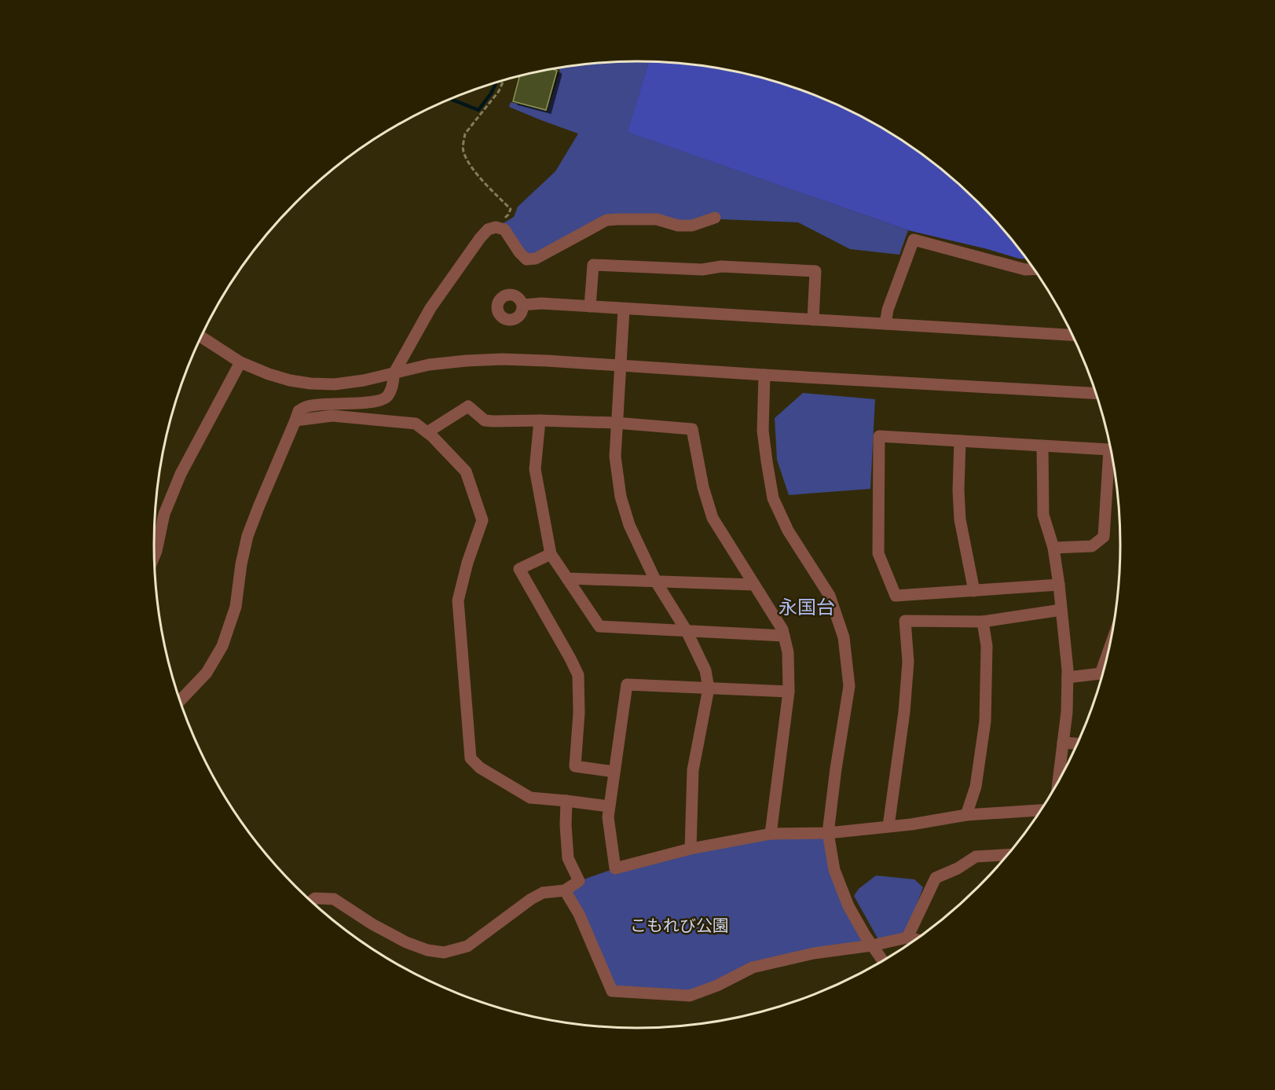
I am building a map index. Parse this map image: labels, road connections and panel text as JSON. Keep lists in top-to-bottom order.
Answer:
{
  "districts": ["永国台"],
  "parks": ["こもれび公園"]
}
